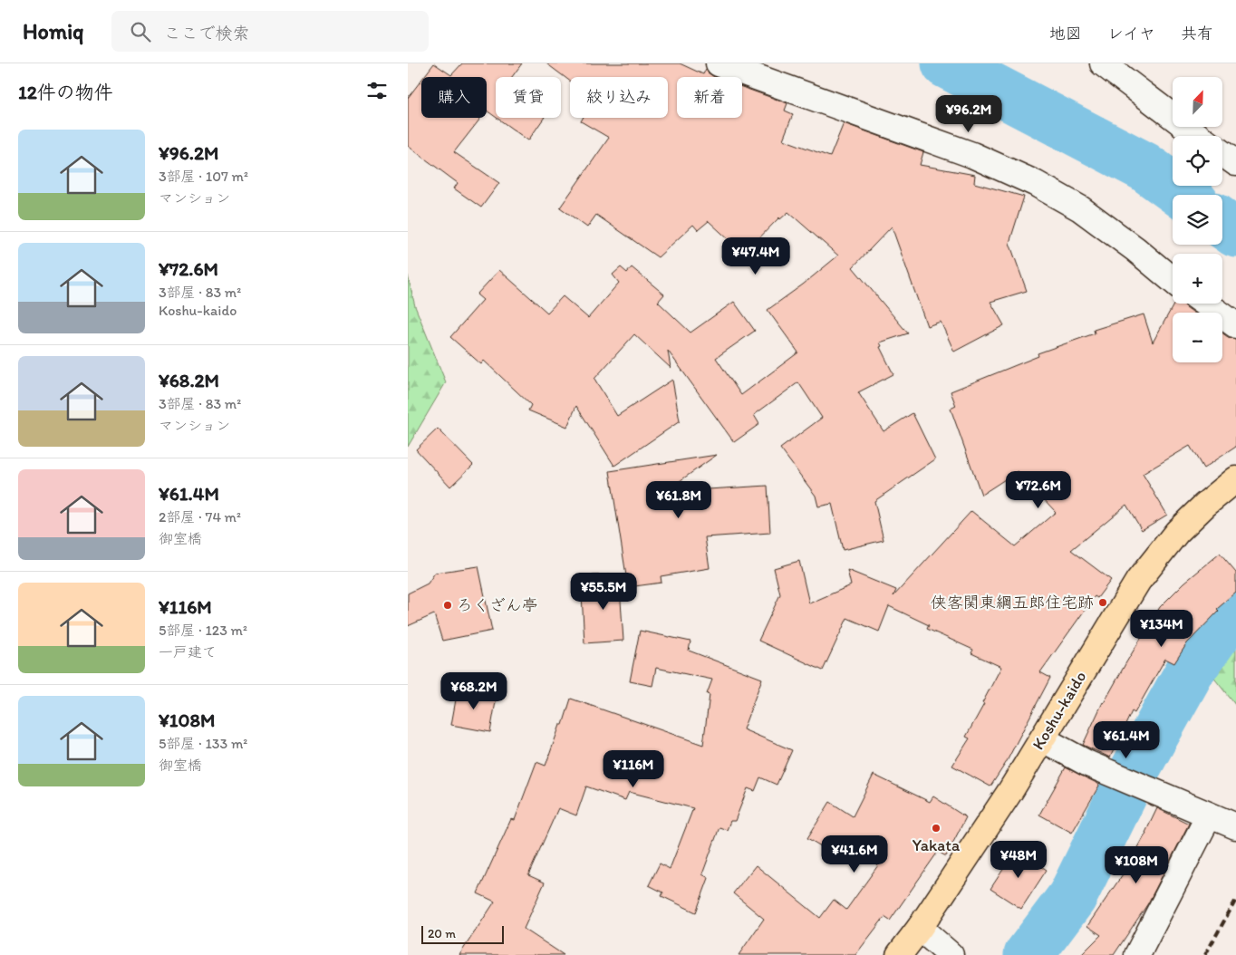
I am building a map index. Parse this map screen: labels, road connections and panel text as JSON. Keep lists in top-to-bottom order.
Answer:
{
  "streets": {
    "highway": ["Koshu-kaido"]
  },
  "places": ["侠客関東綱五郎住宅跡", "ろくざん亭", "Yakata"],
  "scale_bar": "20 m",
  "north": "top right",
  "page": {
    "header": "Homiq",
    "search": "ここで検索",
    "nav": ["地図", "レイヤ", "共有"],
    "heading": "12件の物件",
    "map_buttons": ["+", "−"],
    "chip": [
      "購入",
      "賃貸",
      "絞り込み",
      "新着"
    ],
    "price": [
      "¥96.2M",
      "¥47.4M",
      "¥72.6M",
      "¥61.8M",
      "¥55.5M",
      "¥134M",
      "¥68.2M",
      "¥61.4M",
      "¥116M",
      "¥41.6M",
      "¥48M",
      "¥108M"
    ],
    "list": [
      {
        "name": "¥96.2M",
        "note": "3部屋 · 107 m² · マンション"
      },
      {
        "name": "¥72.6M",
        "note": "3部屋 · 83 m² · Koshu-kaido"
      },
      {
        "name": "¥68.2M",
        "note": "3部屋 · 83 m² · マンション"
      },
      {
        "name": "¥61.4M",
        "note": "2部屋 · 74 m² · 御室橋"
      },
      {
        "name": "¥116M",
        "note": "5部屋 · 123 m² · 一戸建て"
      },
      {
        "name": "¥108M",
        "note": "5部屋 · 133 m² · 御室橋"
      }
    ],
    "scale": "20 m"
  }
}
